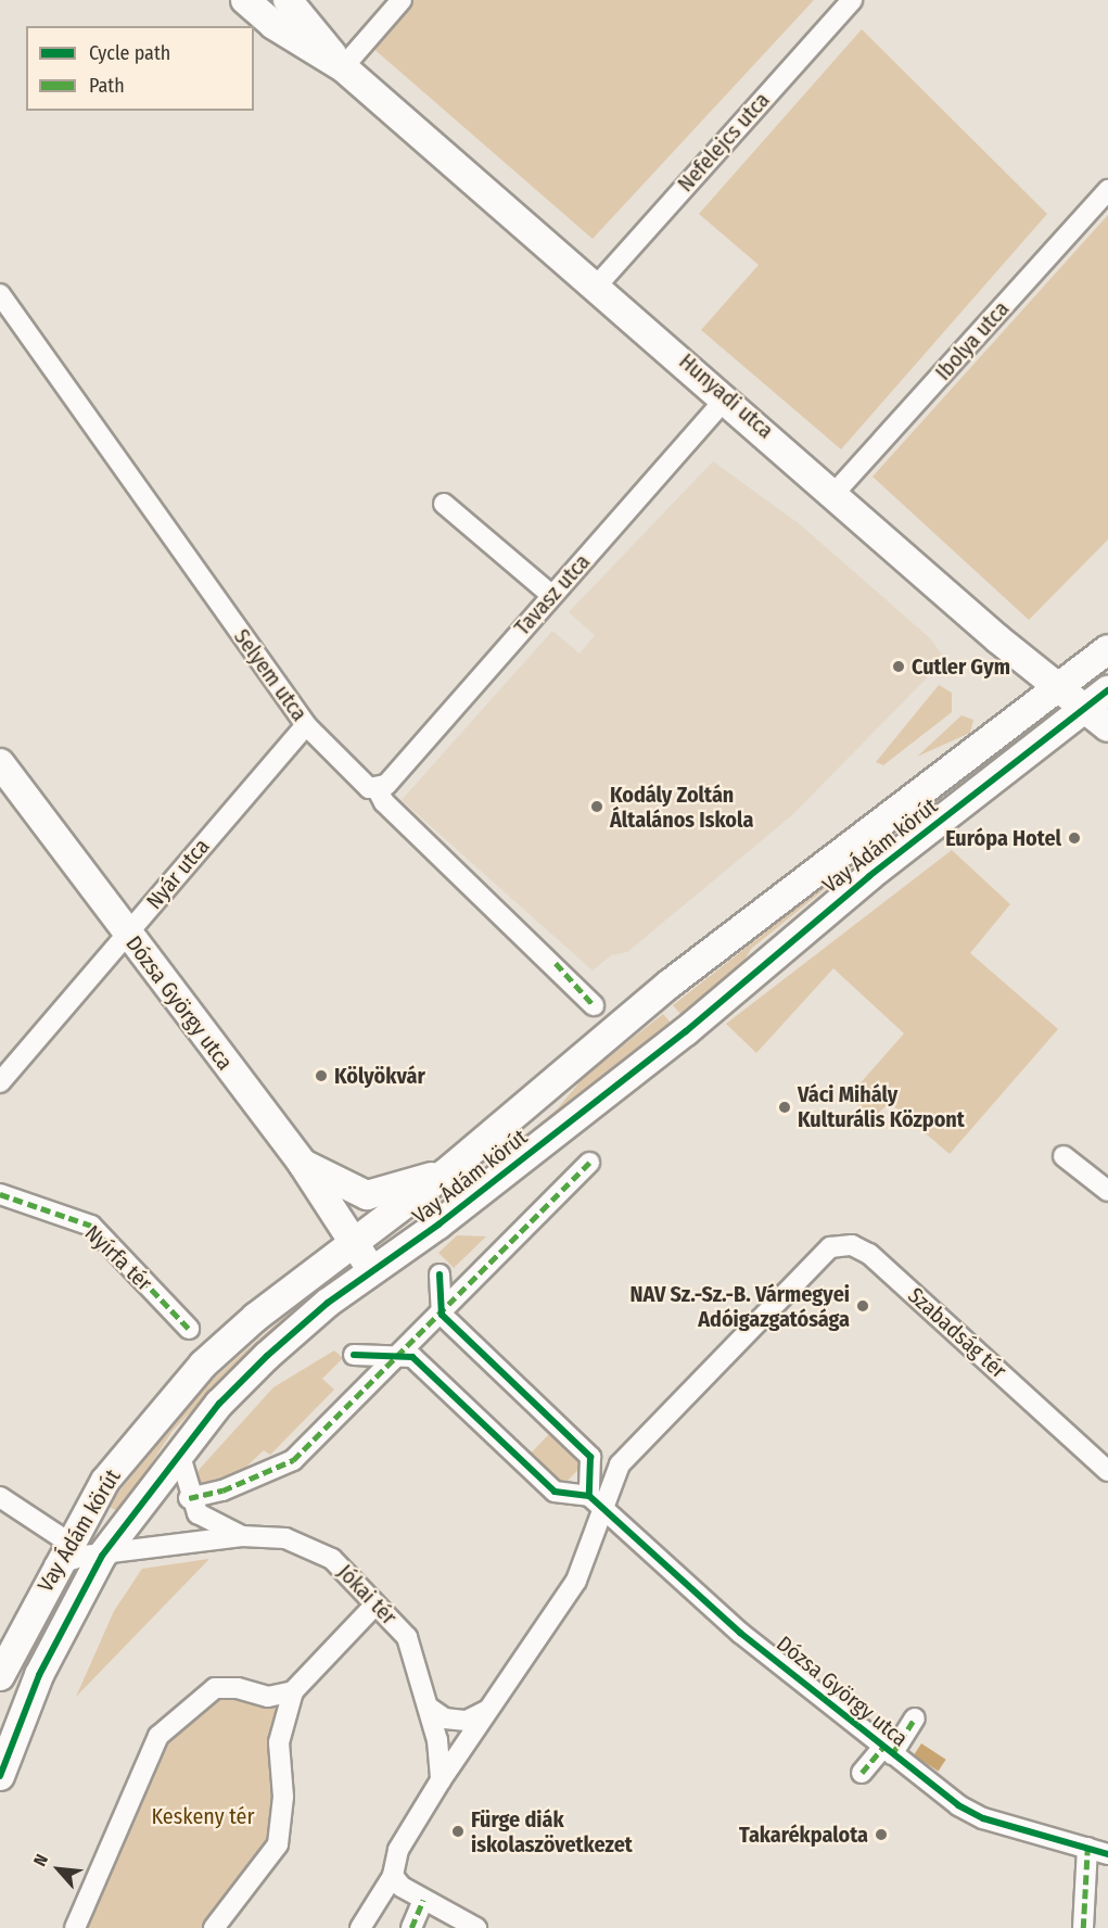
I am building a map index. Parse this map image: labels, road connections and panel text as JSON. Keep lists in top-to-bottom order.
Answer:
{
  "streets": {
    "street": [
      "Nefelejcs utca",
      "Ibolya utca",
      "Hunyadi utca",
      "Tavasz utca",
      "Selyem utca",
      "Vay Ádám körút",
      "Nyár utca",
      "Dózsa György utca",
      "Nyírfa tér",
      "Szabadság tér",
      "Jókai tér"
    ]
  },
  "crossings": [
    ["Nefelejcs utca", "Hunyadi utca"],
    ["Ibolya utca", "Hunyadi utca"],
    ["Hunyadi utca", "Tavasz utca"],
    ["Hunyadi utca", "Vay Ádám körút"],
    ["Tavasz utca", "Selyem utca"],
    ["Selyem utca", "Nyár utca"],
    ["Vay Ádám körút", "Dózsa György utca"],
    ["Vay Ádám körút", "Jókai tér"],
    ["Nyár utca", "Dózsa György utca"],
    ["Dózsa György utca", "Szabadság tér"]
  ],
  "parks": ["Keskeny tér"],
  "places": [
    "Cutler Gym",
    "Kodály Zoltán Általános Iskola",
    "Európa Hotel",
    "Kölyökvár",
    "Váci Mihály Kulturális Központ",
    "NAV Sz.-Sz.-B. Vármegyei Adóigazgatósága",
    "Fürge diák iskolaszövetkezet",
    "Takarékpalota"
  ],
  "legend": ["Cycle path", "Path"],
  "north": "top left"
}
